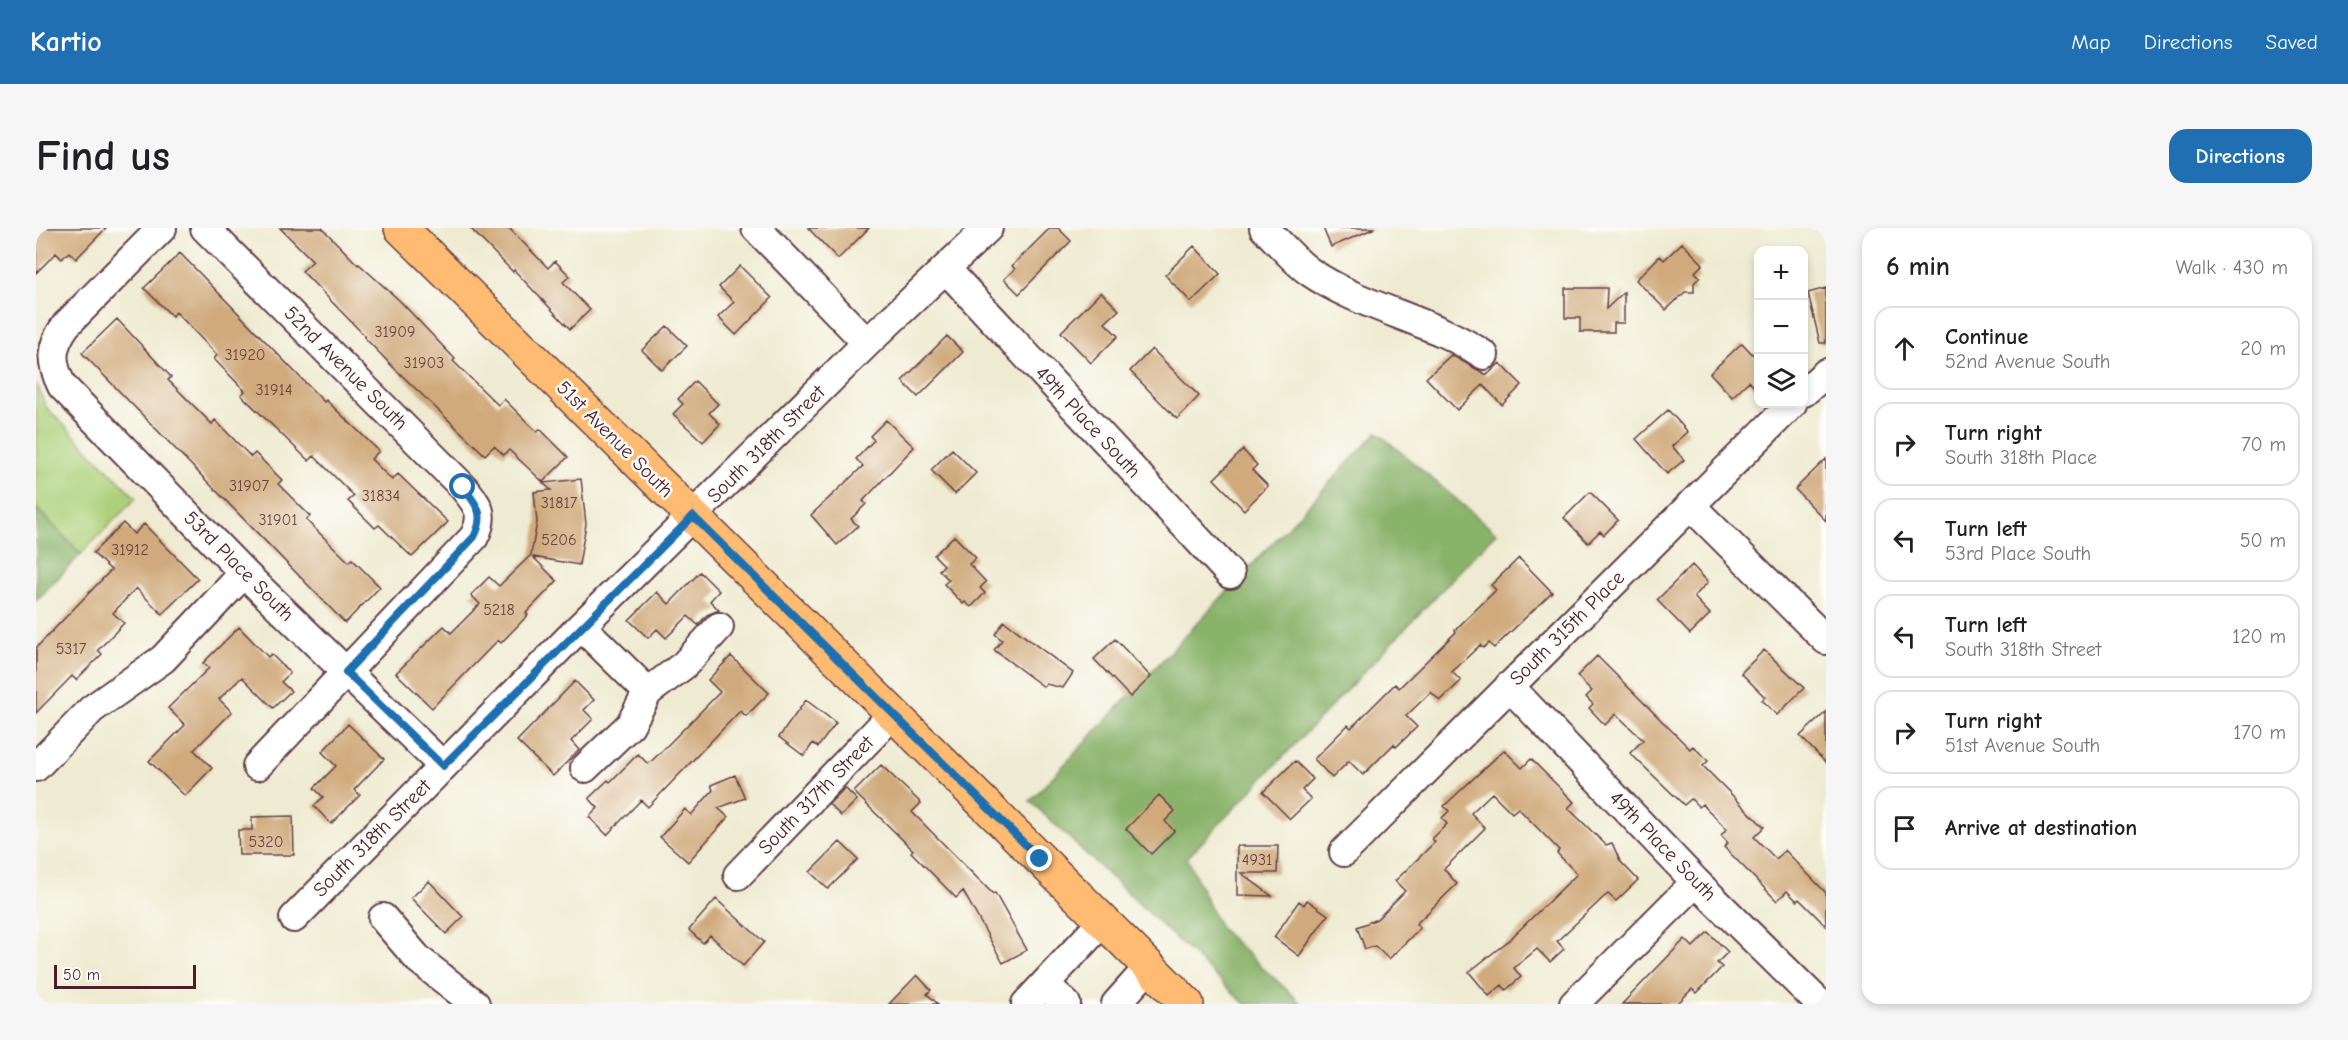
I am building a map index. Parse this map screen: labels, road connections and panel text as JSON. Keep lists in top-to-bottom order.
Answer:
{
  "streets": {
    "main road": ["51st Avenue South"],
    "street": [
      "52nd Avenue South",
      "49th Place South",
      "South 318th Street",
      "53rd Place South",
      "South 315th Place",
      "South 317th Street"
    ]
  },
  "crossings": [
    ["52nd Avenue South", "53rd Place South"],
    ["49th Place South", "South 318th Street"],
    ["49th Place South", "South 315th Place"],
    ["51st Avenue South", "South 318th Street"],
    ["51st Avenue South", "South 317th Street"],
    ["South 318th Street", "53rd Place South"]
  ],
  "house_numbers": [
    "31909",
    "31920",
    "31903",
    "31914",
    "31907",
    "31834",
    "31817",
    "31901",
    "5206",
    "31912",
    "5218",
    "5317",
    "5320",
    "4931"
  ],
  "scale_bar": "50 m",
  "page": {
    "header": "Kartio",
    "nav": ["Map", "Directions", "Saved"],
    "buttons": "Directions",
    "title": "Find us",
    "heading": ["6 min", "Walk · 430 m"],
    "map_buttons": ["+", "−"],
    "list": [
      ["Continue", "52nd Avenue South", "20 m"],
      ["Turn right", "South 318th Place", "70 m"],
      ["Turn left", "53rd Place South", "50 m"],
      ["Turn left", "South 318th Street", "120 m"],
      ["Turn right", "51st Avenue South", "170 m"],
      "Arrive at destination"
    ],
    "scale": "50 m"
  }
}
